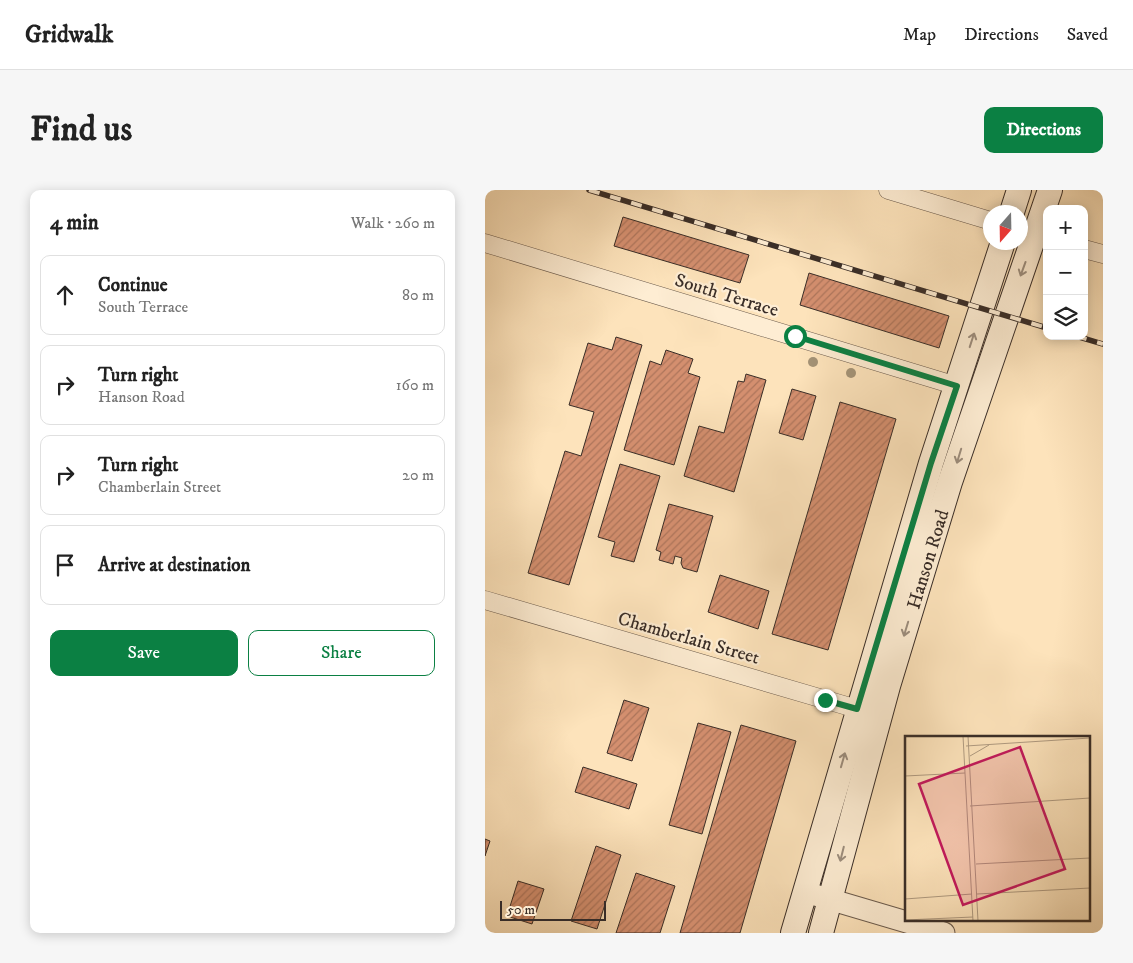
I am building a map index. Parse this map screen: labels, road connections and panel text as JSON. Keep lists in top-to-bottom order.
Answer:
{
  "streets": {
    "main road": ["Hanson Road"],
    "street": ["South Terrace", "Chamberlain Street"]
  },
  "crossings": [
    ["South Terrace", "Hanson Road"],
    ["Hanson Road", "Chamberlain Street"]
  ],
  "scale_bar": "50 m",
  "north": "bottom",
  "page": {
    "header": "Gridwalk",
    "nav": ["Map", "Directions", "Saved"],
    "buttons": [
      "Directions",
      ["Save", "Share"]
    ],
    "title": "Find us",
    "heading": ["4 min", "Walk · 260 m"],
    "map_buttons": ["+", "−"],
    "list": [
      ["Continue", "South Terrace", "80 m"],
      ["Turn right", "Hanson Road", "160 m"],
      ["Turn right", "Chamberlain Street", "20 m"],
      "Arrive at destination"
    ],
    "scale": "50 m"
  }
}
